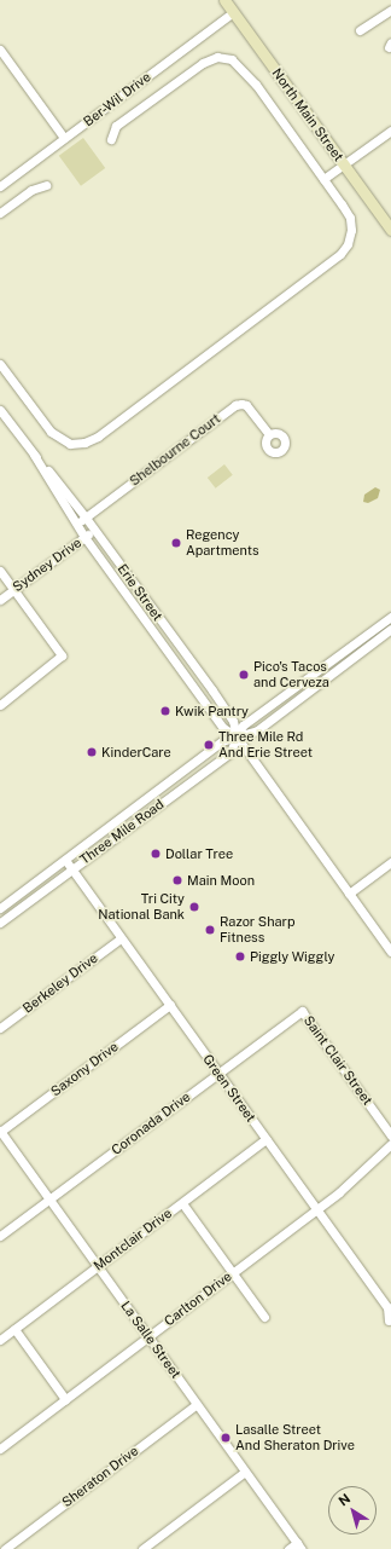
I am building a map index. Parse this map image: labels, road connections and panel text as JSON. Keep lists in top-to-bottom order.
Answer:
{
  "streets": {
    "main road": ["North Main Street"],
    "street": [
      "Ber-Wil Drive",
      "Shelbourne Court",
      "Sydney Drive",
      "Erie Street",
      "Three Mile Road",
      "Berkeley Drive",
      "Saint Clair Street",
      "Saxony Drive",
      "Green Street",
      "Coronada Drive",
      "Montclair Drive",
      "Carlton Drive",
      "La Salle Street",
      "Sheraton Drive"
    ]
  },
  "crossings": [
    ["Ber-Wil Drive", "North Main Street"],
    ["Shelbourne Court", "Erie Street"],
    ["Sydney Drive", "Erie Street"],
    ["Erie Street", "Three Mile Road"],
    ["Three Mile Road", "Green Street"],
    ["Berkeley Drive", "Green Street"],
    ["Saint Clair Street", "Coronada Drive"],
    ["Saxony Drive", "Green Street"],
    ["Saxony Drive", "La Salle Street"],
    ["Green Street", "Coronada Drive"],
    ["Green Street", "Montclair Drive"],
    ["Green Street", "Carlton Drive"],
    ["Coronada Drive", "La Salle Street"],
    ["Montclair Drive", "La Salle Street"],
    ["Carlton Drive", "La Salle Street"],
    ["La Salle Street", "Sheraton Drive"]
  ],
  "places": [
    "Regency Apartments",
    "Pico's Tacos and Cerveza",
    "Kwik Pantry",
    "Three Mile Rd And Erie Street",
    "KinderCare",
    "Dollar Tree",
    "Main Moon",
    "Tri City National Bank",
    "Razor Sharp Fitness",
    "Piggly Wiggly",
    "Lasalle Street And Sheraton Drive"
  ],
  "north": "top left"
}
